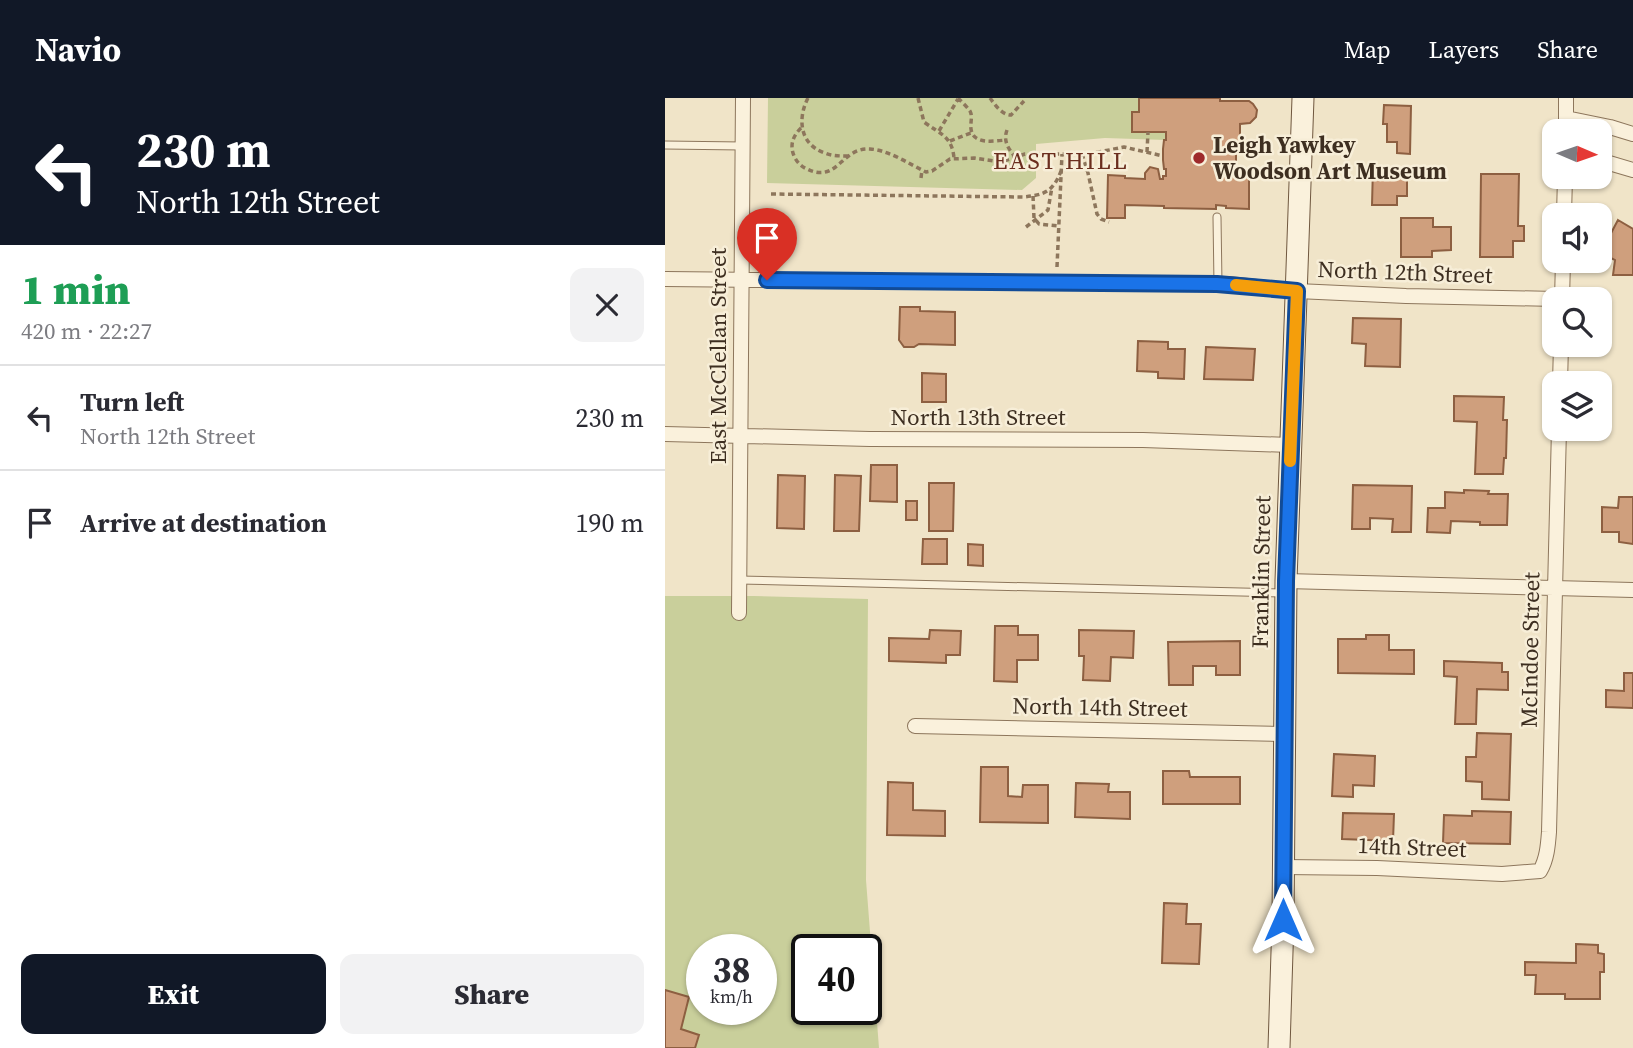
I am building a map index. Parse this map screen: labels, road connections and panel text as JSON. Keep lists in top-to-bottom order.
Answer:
{
  "streets": {
    "street": [
      "North 12th Street",
      "East McClellan Street",
      "North 13th Street",
      "Franklin Street",
      "McIndoe Street",
      "North 14th Street",
      "14th Street"
    ]
  },
  "crossings": [
    ["North 12th Street", "East McClellan Street"],
    ["North 12th Street", "Franklin Street"],
    ["East McClellan Street", "North 13th Street"],
    ["North 13th Street", "Franklin Street"],
    ["Franklin Street", "North 14th Street"],
    ["Franklin Street", "14th Street"],
    ["McIndoe Street", "14th Street"]
  ],
  "districts": ["EAST HILL"],
  "places": ["Leigh Yawkey Woodson Art Museum"],
  "north": "right",
  "page": {
    "header": "Navio",
    "nav": ["Map", "Layers", "Share"],
    "turn": ["230 m", "North 12th Street"],
    "heading": ["1 min", "420 m · 22:27"],
    "list": [
      {
        "name": "Turn left",
        "note": "North 12th Street",
        "value": "230 m"
      },
      {
        "name": "Arrive at destination",
        "value": "190 m"
      }
    ],
    "speed": "38 km/h",
    "limit": "40",
    "buttons": ["Exit", "Share"]
  }
}
